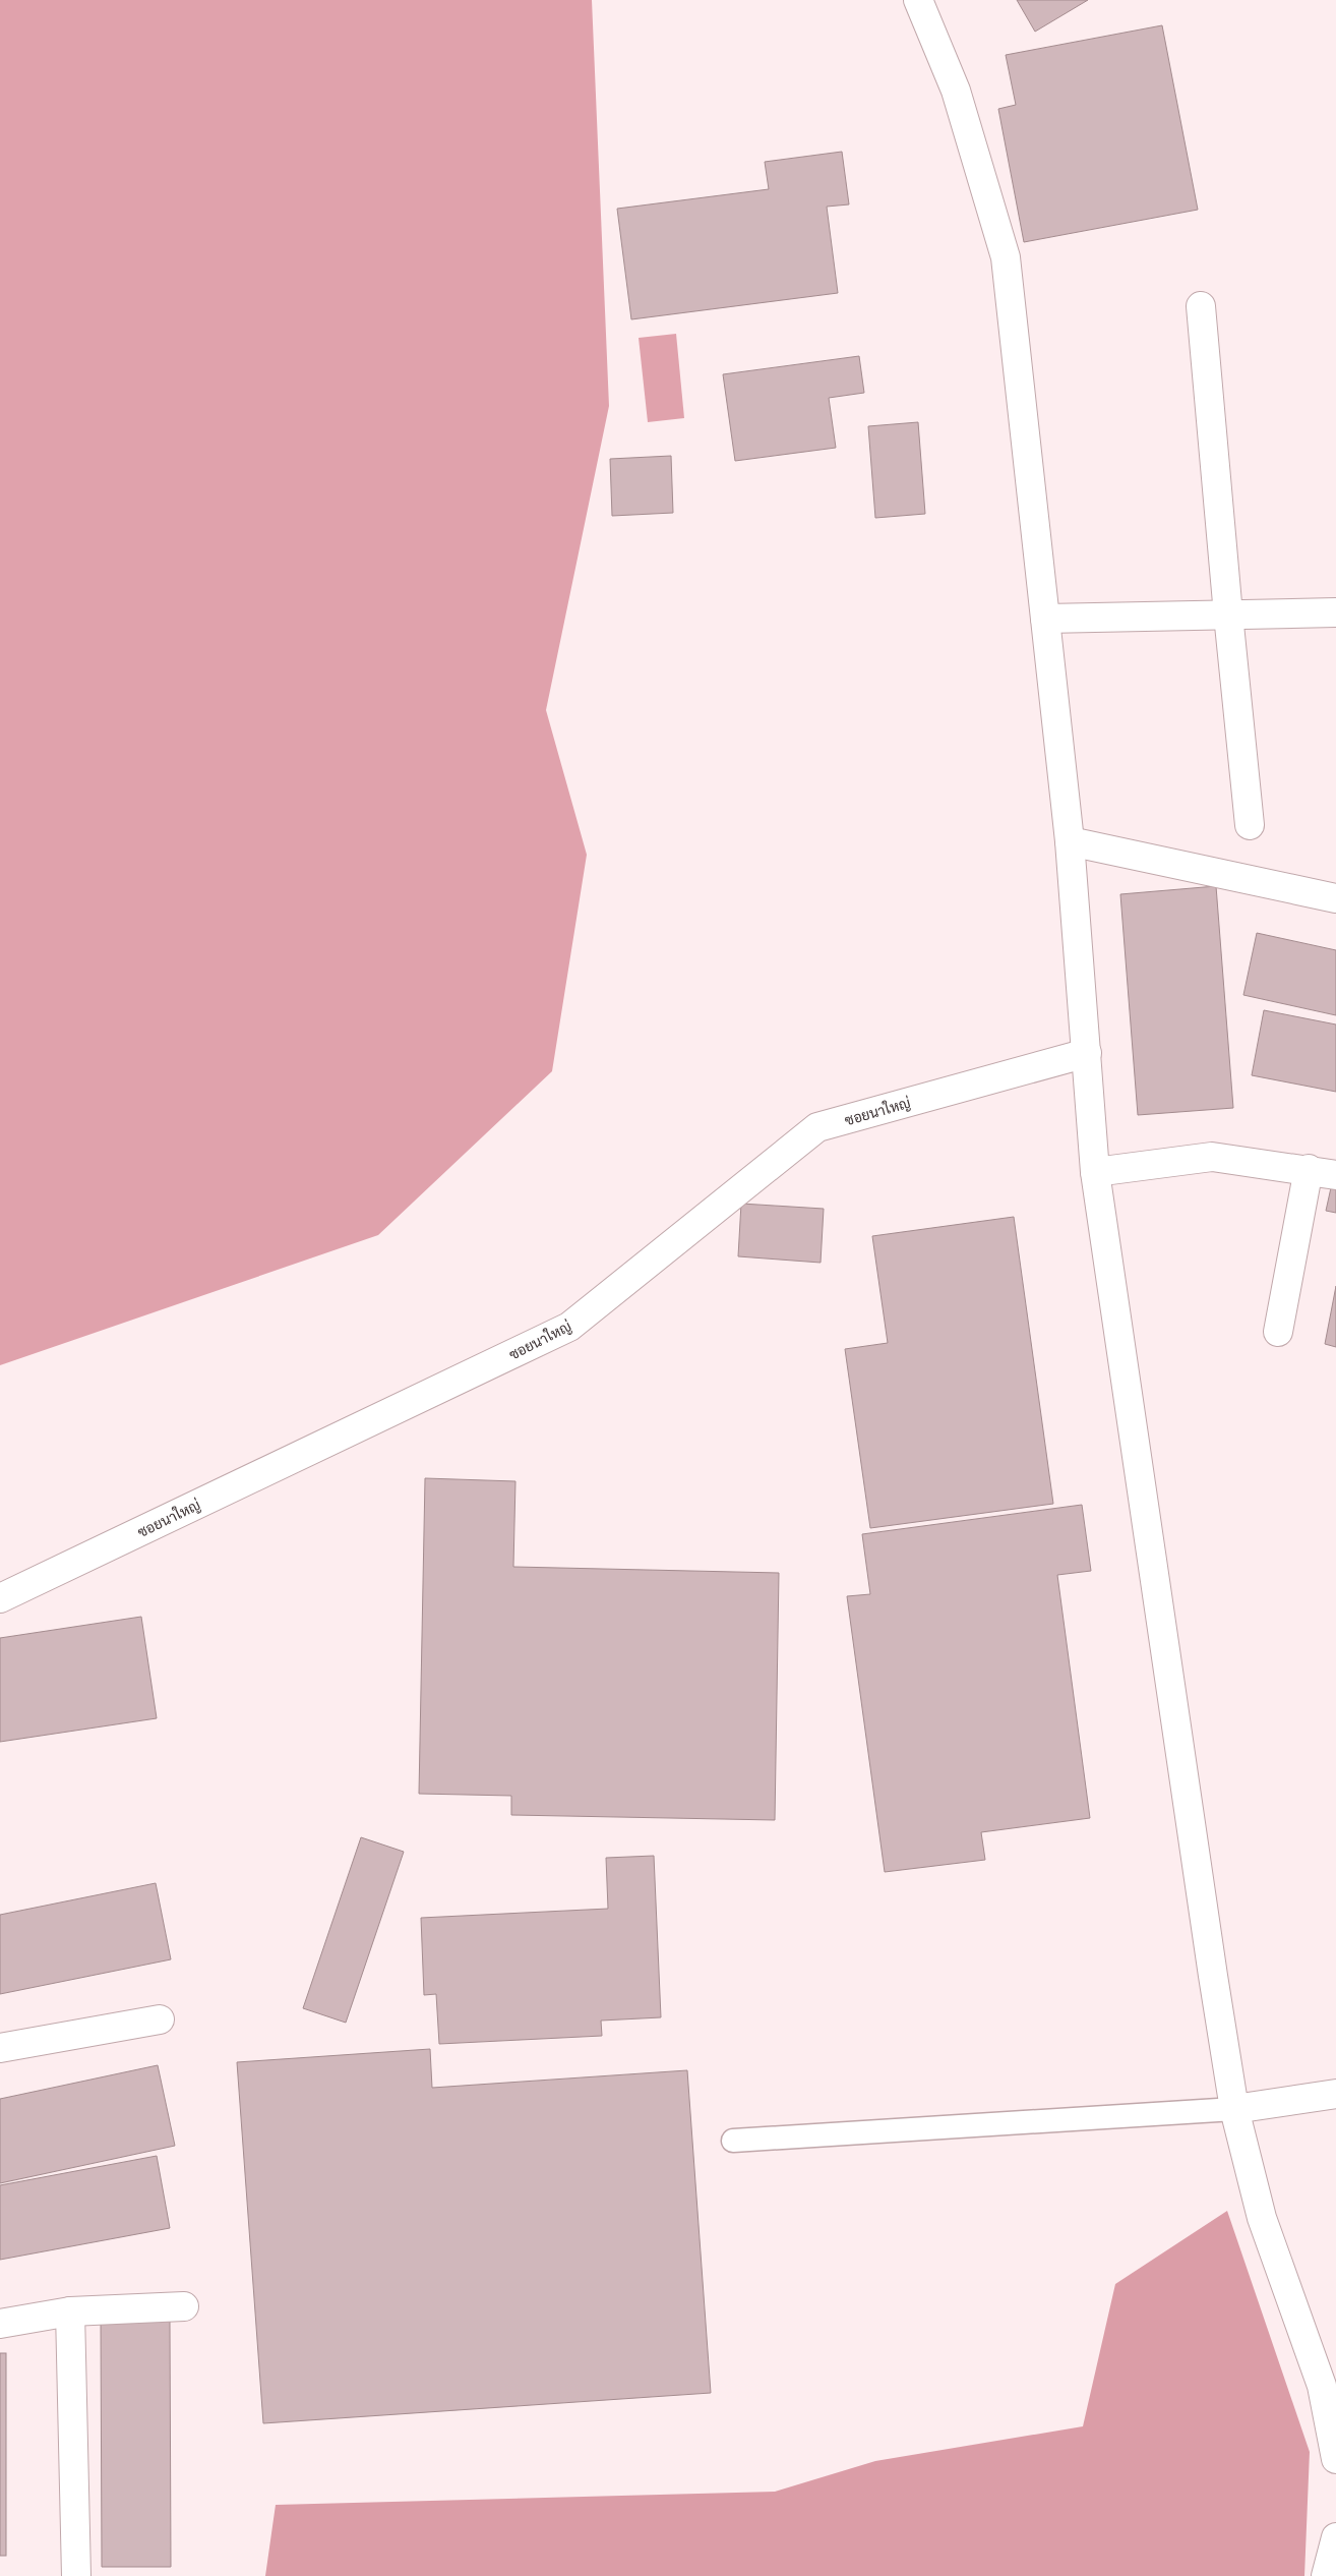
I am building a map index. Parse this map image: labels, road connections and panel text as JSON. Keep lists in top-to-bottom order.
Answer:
{
  "streets": {
    "street": ["ซอยนาใหญ่"]
  }
}
